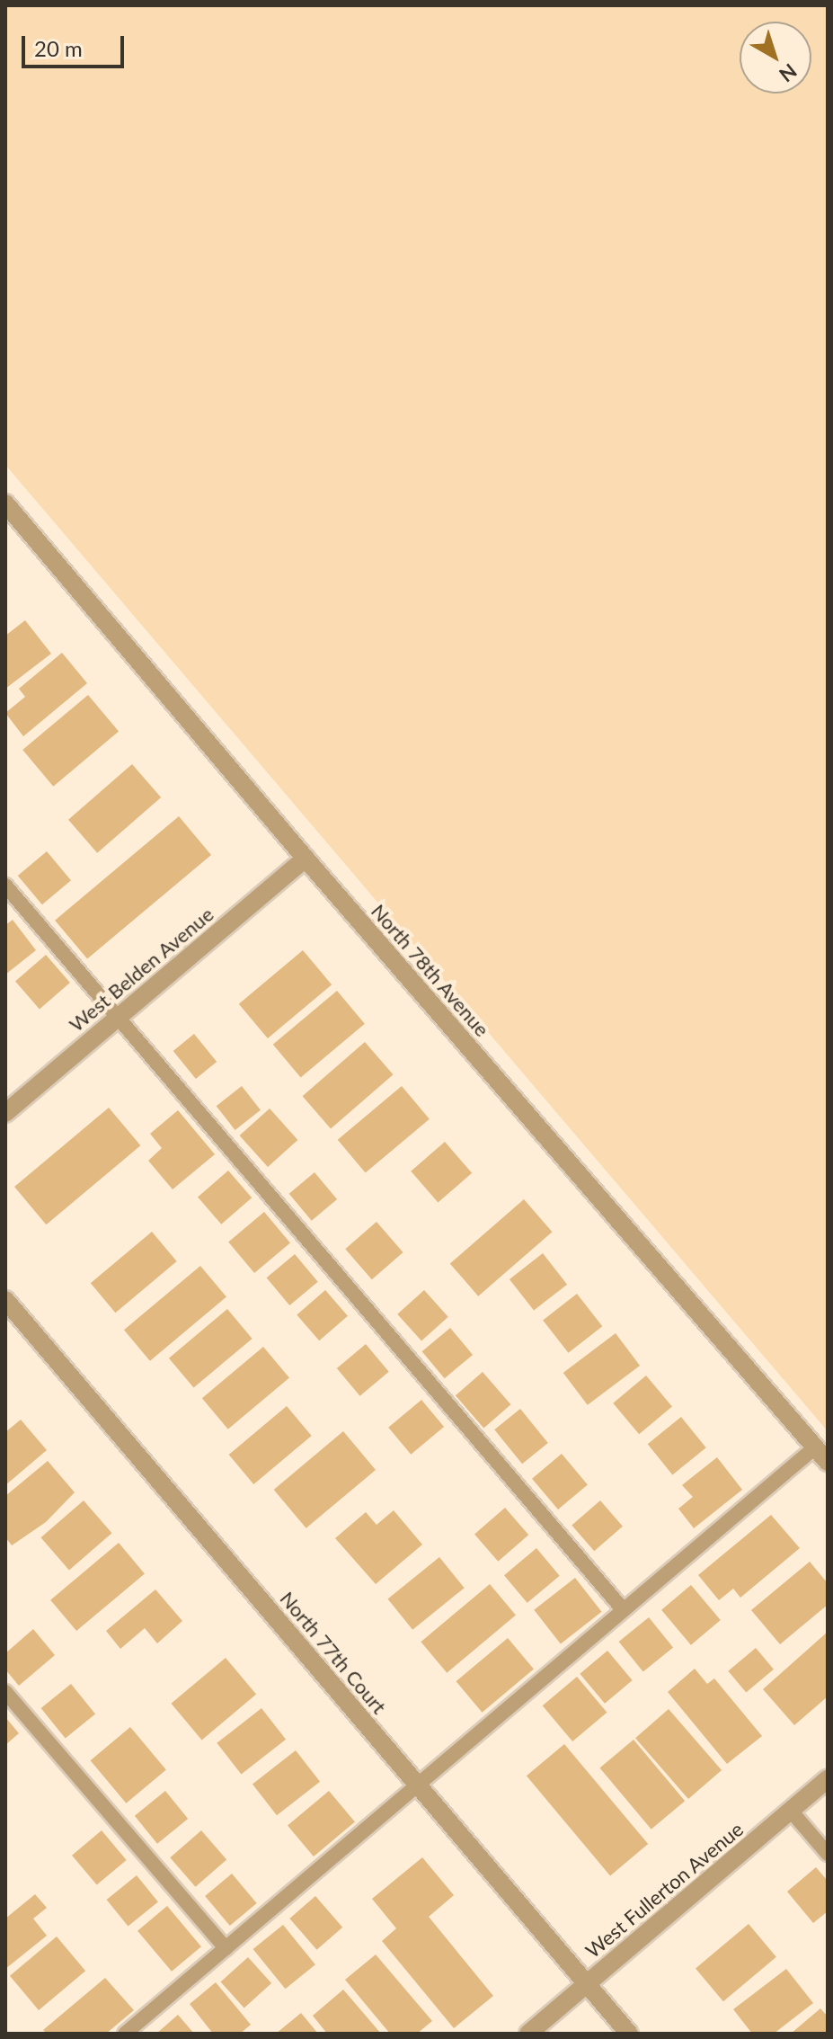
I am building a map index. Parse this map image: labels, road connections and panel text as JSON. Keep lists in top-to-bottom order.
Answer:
{
  "streets": {
    "street": [
      "West Belden Avenue",
      "North 78th Avenue",
      "North 77th Court",
      "West Fullerton Avenue"
    ]
  },
  "crossings": [
    ["West Belden Avenue", "North 78th Avenue"],
    ["North 77th Court", "West Fullerton Avenue"]
  ],
  "scale_bar": "20 m",
  "north": "bottom right"
}
